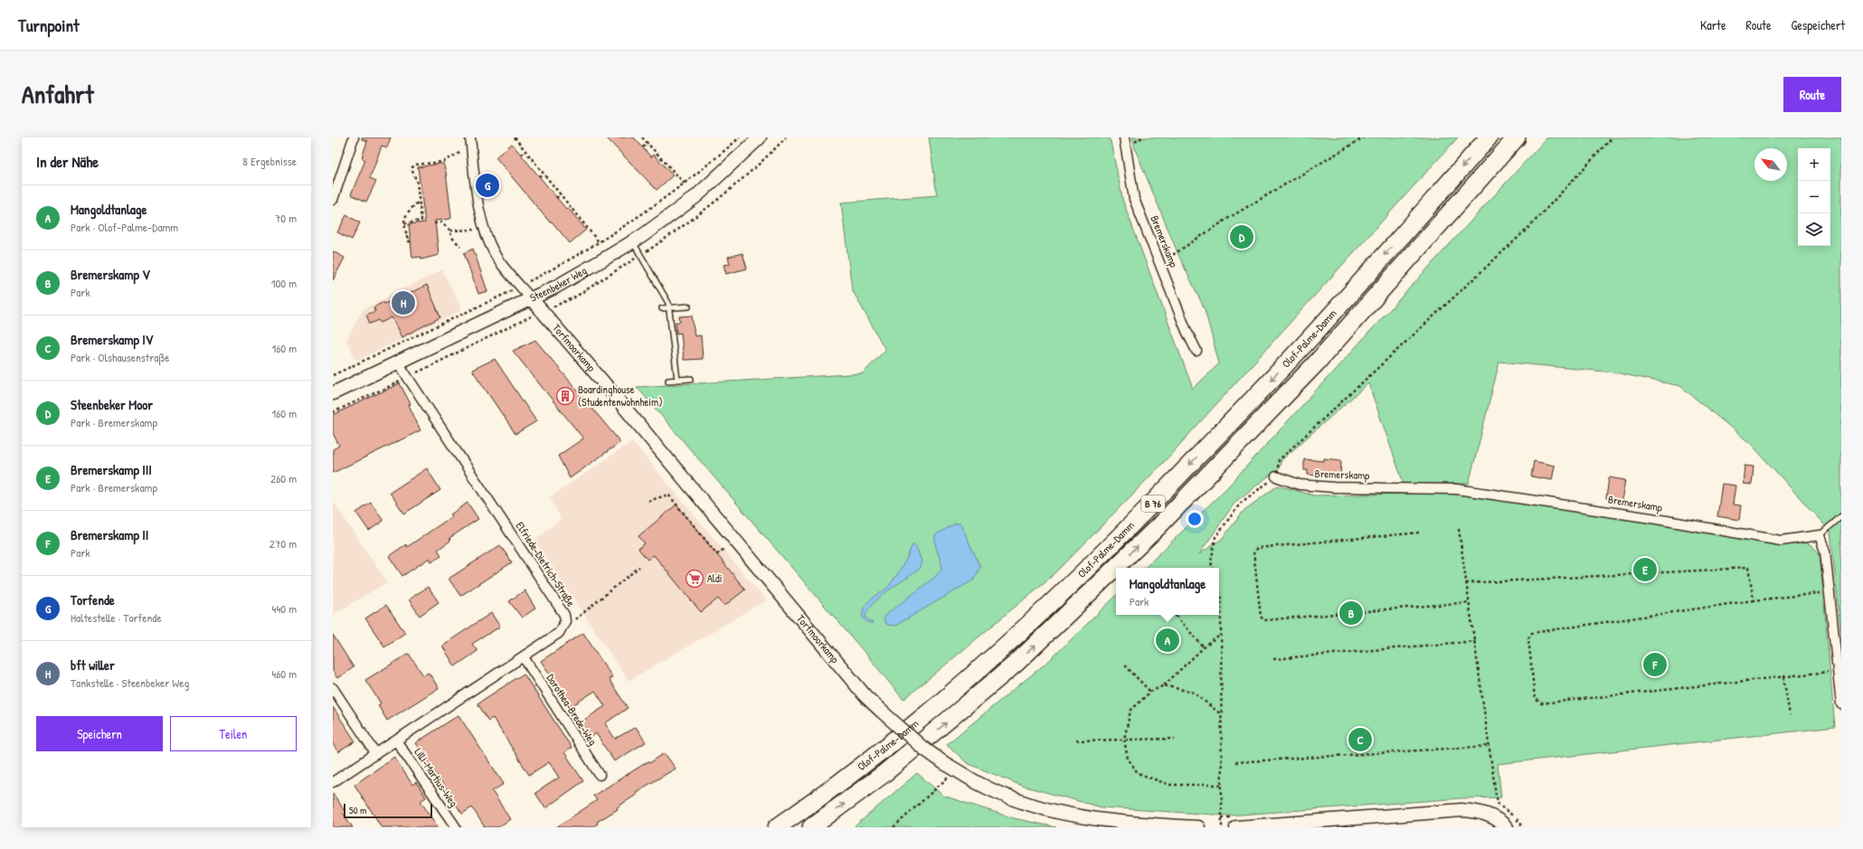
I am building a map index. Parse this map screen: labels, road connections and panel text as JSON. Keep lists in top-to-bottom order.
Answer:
{
  "streets": {
    "highway": ["Olof-Palme-Damm", "B 76"],
    "street": [
      "Bremerskamp",
      "Steenbeker Weg",
      "Torfmoorkamp",
      "Elfriede-Dietrich-Straße",
      "Dorothea-Brede-Weg",
      "Lilli-Martius-Weg"
    ]
  },
  "crossings": [
    ["Steenbeker Weg", "Torfmoorkamp"],
    ["Steenbeker Weg", "Elfriede-Dietrich-Straße"],
    ["Elfriede-Dietrich-Straße", "Dorothea-Brede-Weg"],
    ["Elfriede-Dietrich-Straße", "Lilli-Martius-Weg"]
  ],
  "places": {
    "building": ["Boardinghouse (Studentenwohnheim)"],
    "supermarket": ["Aldi"]
  },
  "scale_bar": "50 m",
  "north": "top left",
  "page": {
    "header": "Turnpoint",
    "nav": ["Karte", "Route", "Gespeichert"],
    "title": "Anfahrt",
    "buttons": [
      "Route",
      ["Speichern", "Teilen"]
    ],
    "heading": ["In der Nähe", "8 Ergebnisse"],
    "map_buttons": ["+", "−"],
    "pins": [
      "G",
      "D",
      "H",
      "E",
      "B",
      "A",
      "F",
      "C"
    ],
    "list": [
      {
        "mark": "A",
        "name": "Mangoldtanlage",
        "note": "Park · Olof-Palme-Damm",
        "value": "70 m"
      },
      {
        "mark": "B",
        "name": "Bremerskamp V",
        "note": "Park",
        "value": "100 m"
      },
      {
        "mark": "C",
        "name": "Bremerskamp IV",
        "note": "Park · Olshausenstraße",
        "value": "160 m"
      },
      {
        "mark": "D",
        "name": "Steenbeker Moor",
        "note": "Park · Bremerskamp",
        "value": "160 m"
      },
      {
        "mark": "E",
        "name": "Bremerskamp III",
        "note": "Park · Bremerskamp",
        "value": "260 m"
      },
      {
        "mark": "F",
        "name": "Bremerskamp II",
        "note": "Park",
        "value": "270 m"
      },
      {
        "mark": "G",
        "name": "Torfende",
        "note": "Haltestelle · Torfende",
        "value": "440 m"
      },
      {
        "mark": "H",
        "name": "bft willer",
        "note": "Tankstelle · Steenbeker Weg",
        "value": "460 m"
      }
    ],
    "popup": ["Mangoldtanlage", "Park"],
    "scale": "50 m"
  }
}
